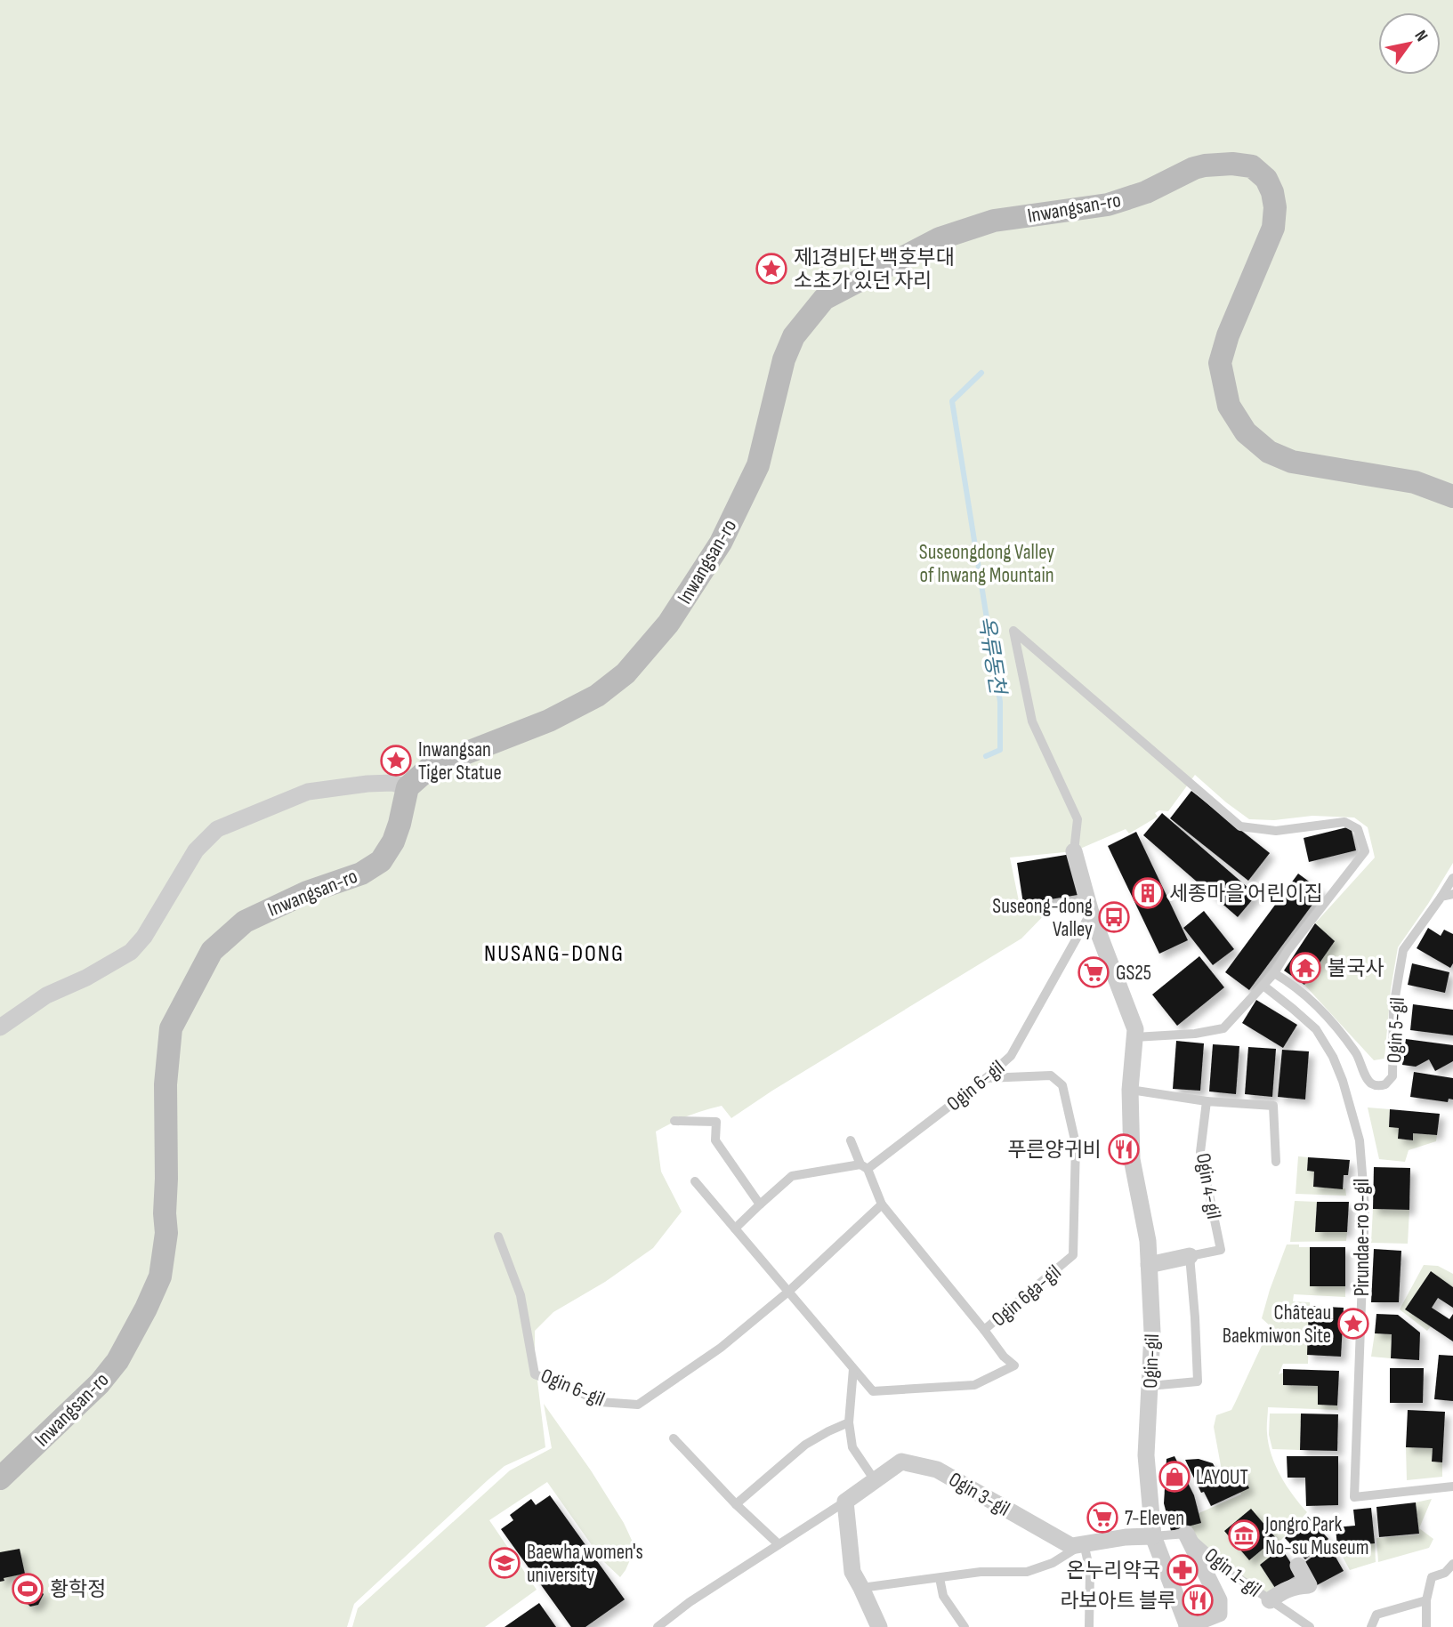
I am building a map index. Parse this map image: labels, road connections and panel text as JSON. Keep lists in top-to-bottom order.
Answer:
{
  "streets": {
    "street": [
      "Inwangsan-ro",
      "Ogin 4-gil",
      "Ogin-gil",
      "Ogin 3-gil"
    ],
    "lane": [
      "Ogin 5-gil",
      "Ogin 6-gil",
      "Pirundae-ro 9-gil",
      "Ogin 6ga-gil",
      "Ogin 1-gil"
    ]
  },
  "crossings": [
    ["Ogin 6-gil", "Ogin 6ga-gil"],
    ["Ogin 6-gil", "Ogin-gil"],
    ["Ogin 4-gil", "Ogin-gil"],
    ["Ogin-gil", "Ogin 3-gil"],
    ["Ogin-gil", "Ogin 1-gil"],
    ["Ogin 3-gil", "Ogin 1-gil"]
  ],
  "districts": ["NUSANG-DONG"],
  "water": ["옥류동천"],
  "parks": ["Suseongdong Valley of Inwang Mountain"],
  "places": {
    "place": ["제1경비단 백호부대 소초가 있던 자리", "Inwangsan Tiger Statue", "Château Baekmiwon Site"],
    "building": ["세종마을 어린이집"],
    "bus stop": ["Suseong-dong Valley"],
    "temple": ["불국사"],
    "supermarket": ["GS25", "7-Eleven"],
    "restaurant": ["푸른양귀비", "라보아트 블루"],
    "shop": ["LAYOUT"],
    "museum": ["Jongro Park No-su Museum"],
    "school or university": ["Baewha women's university"],
    "pharmacy": ["온누리약국"],
    "sports": ["황학정"]
  },
  "north": "top right"
}
